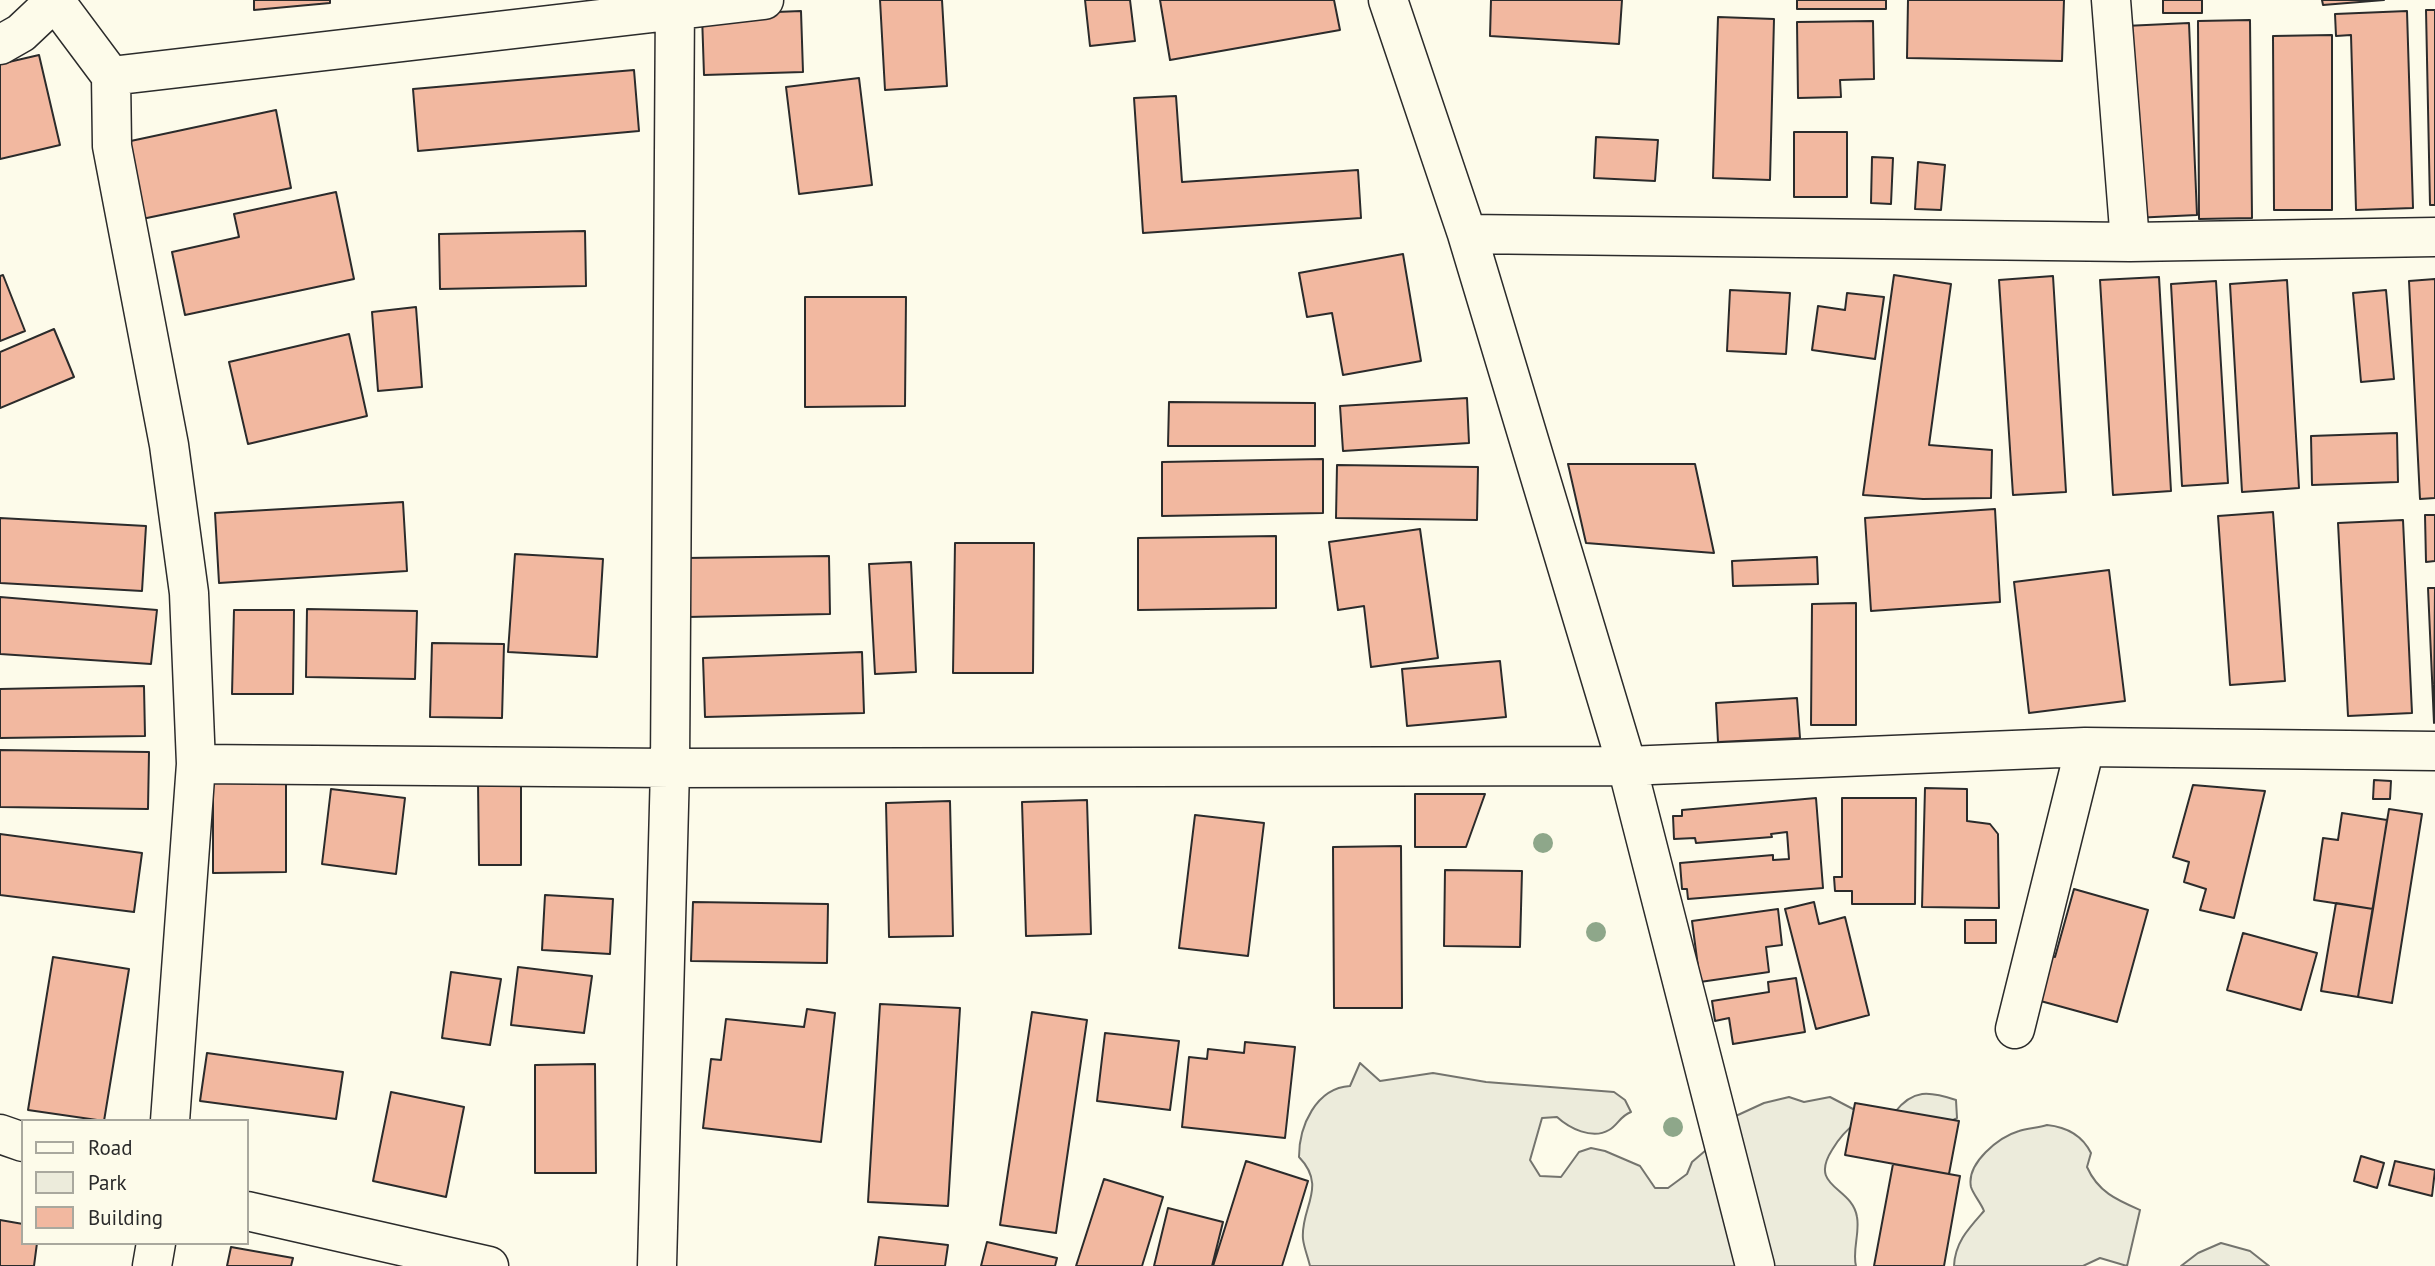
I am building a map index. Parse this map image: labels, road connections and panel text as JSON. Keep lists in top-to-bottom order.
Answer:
{
  "legend": ["Road", "Park", "Building"]
}
